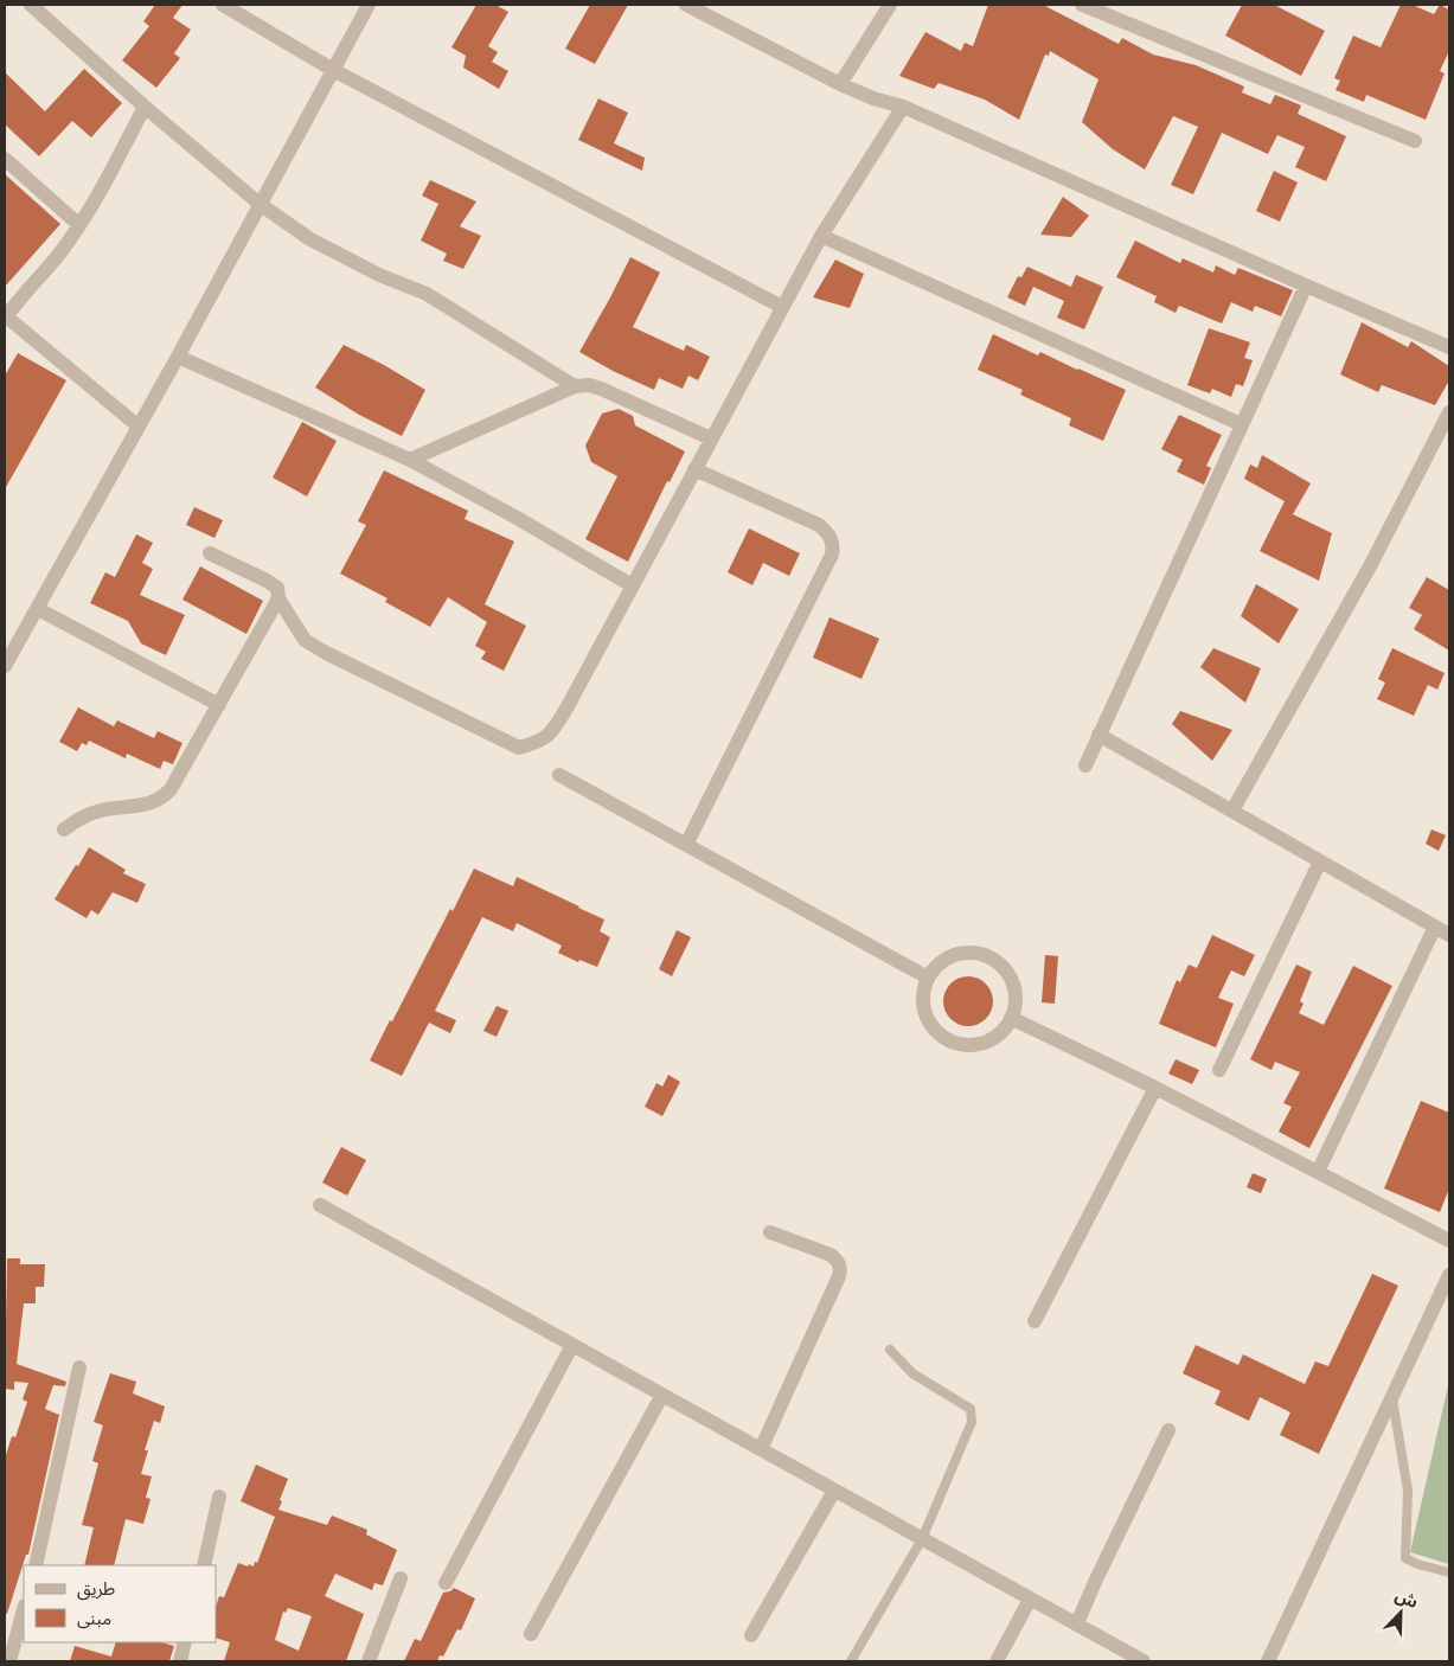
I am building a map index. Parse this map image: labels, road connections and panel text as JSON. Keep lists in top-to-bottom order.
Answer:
{
  "legend": ["طريق", "مبنى"],
  "north": "top right"
}
